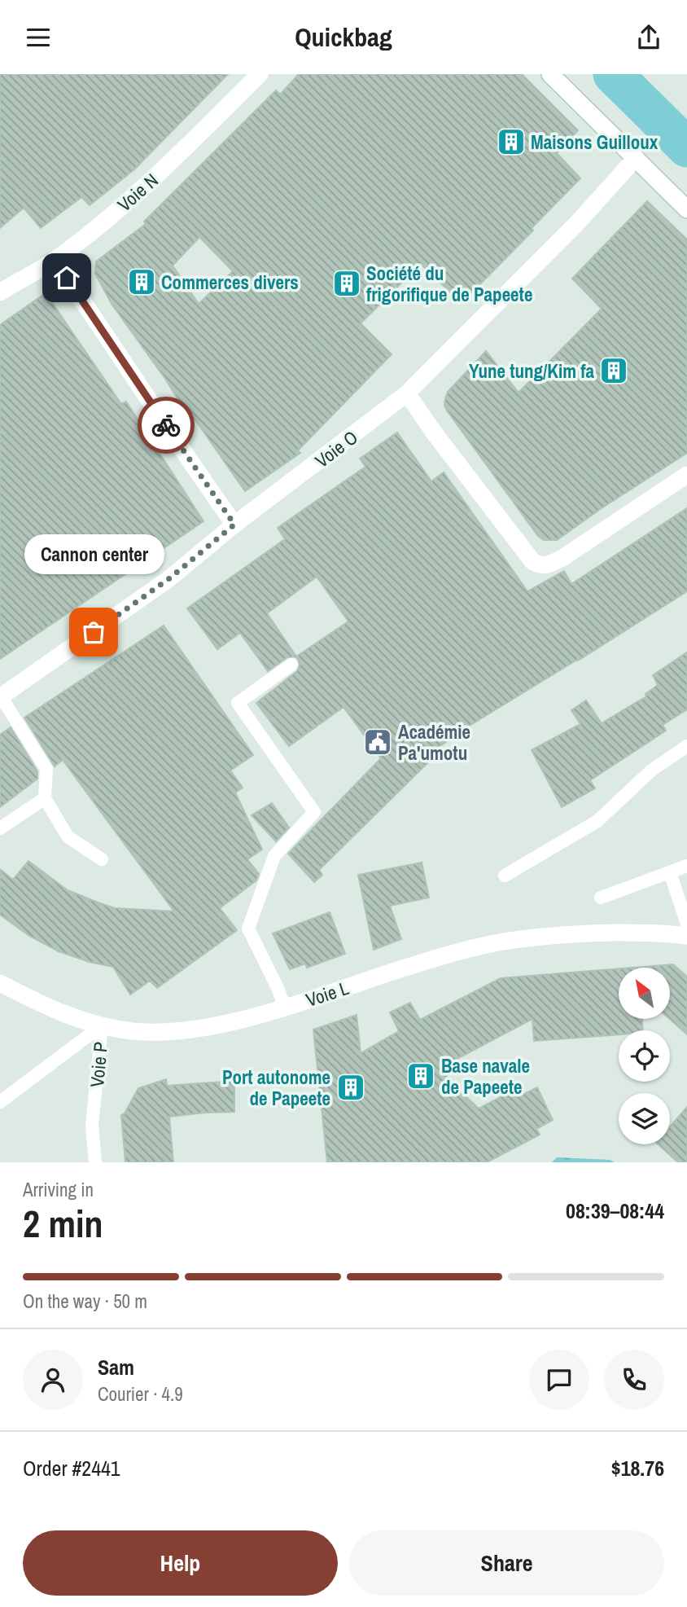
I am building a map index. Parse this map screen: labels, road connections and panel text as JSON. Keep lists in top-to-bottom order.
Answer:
{
  "streets": {
    "street": ["Voie N", "Voie O", "Voie L"],
    "lane": ["Voie P"]
  },
  "crossings": [
    ["Voie L", "Voie P"]
  ],
  "places": {
    "building": [
      "Maisons Guilloux",
      "Commerces divers",
      "Société du frigorifique de Papeete",
      "Yune tung/Kim fa",
      "Base navale de Papeete",
      "Port autonome de Papeete"
    ],
    "other": ["Cannon center"],
    "public building": ["Académie Pa'umotu"]
  },
  "north": "top left",
  "page": {
    "header": "Quickbag",
    "bubble": "Cannon center",
    "heading": ["2 min", "Arriving in", "08:39–08:44"],
    "panel": [
      "Sam",
      "Courier · 4.9",
      "Order #2441",
      "$18.76"
    ],
    "bar": "On the way · 50 m",
    "buttons": ["Help", "Share"]
  }
}
